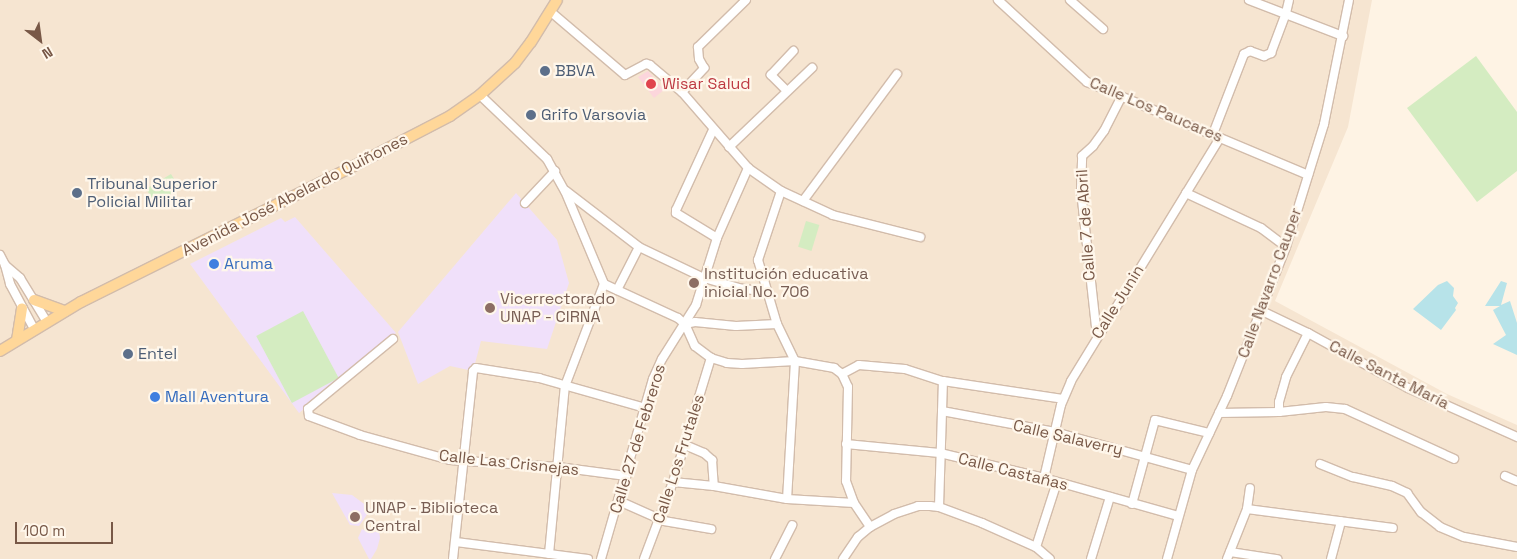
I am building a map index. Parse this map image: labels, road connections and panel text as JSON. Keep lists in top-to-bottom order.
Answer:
{
  "streets": {
    "main road": ["Avenida José Abelardo Quiñones"],
    "street": [
      "Calle Los Paucares",
      "Calle 7 de Abril",
      "Calle Navarro Cauper",
      "Calle Junin",
      "Calle Santa María",
      "Calle Salaverry",
      "Calle 27 de Febreros",
      "Calle Los Frutales",
      "Calle Las Crisnejas",
      "Calle Castañas"
    ]
  },
  "crossings": [
    ["Calle Los Paucares", "Calle 7 de Abril"],
    ["Calle Los Paucares", "Calle Navarro Cauper"],
    ["Calle Los Paucares", "Calle Junin"],
    ["Calle 7 de Abril", "Calle Junin"],
    ["Calle Navarro Cauper", "Calle Santa María"],
    ["Calle Navarro Cauper", "Calle Salaverry"],
    ["Calle Navarro Cauper", "Calle Castañas"],
    ["Calle Junin", "Calle Salaverry"],
    ["Calle Junin", "Calle Castañas"],
    ["Calle 27 de Febreros", "Calle Las Crisnejas"]
  ],
  "places": [
    "BBVA",
    "Wisar Salud",
    "Grifo Varsovia",
    "Tribunal Superior Policial Militar",
    "Aruma",
    "Institución educativa inicial No. 706",
    "Vicerrectorado UNAP - CIRNA",
    "Entel",
    "Mall Aventura",
    "UNAP - Biblioteca Central"
  ],
  "scale_bar": "100 m",
  "north": "bottom right"
}
